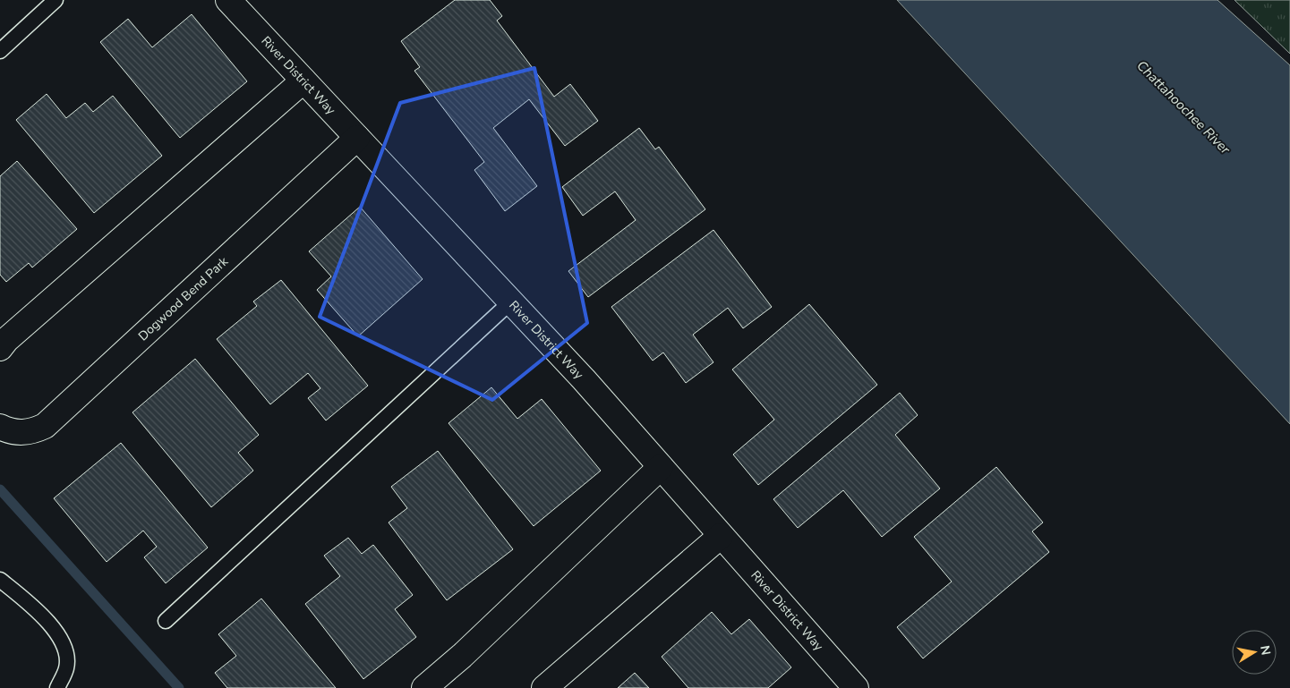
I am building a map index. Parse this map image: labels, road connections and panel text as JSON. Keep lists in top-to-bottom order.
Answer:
{
  "streets": {
    "street": ["River District Way", "Dogwood Bend Park"]
  },
  "crossings": [
    ["River District Way", "Dogwood Bend Park"]
  ],
  "water": ["Chattahoochee River"],
  "north": "right"
}
